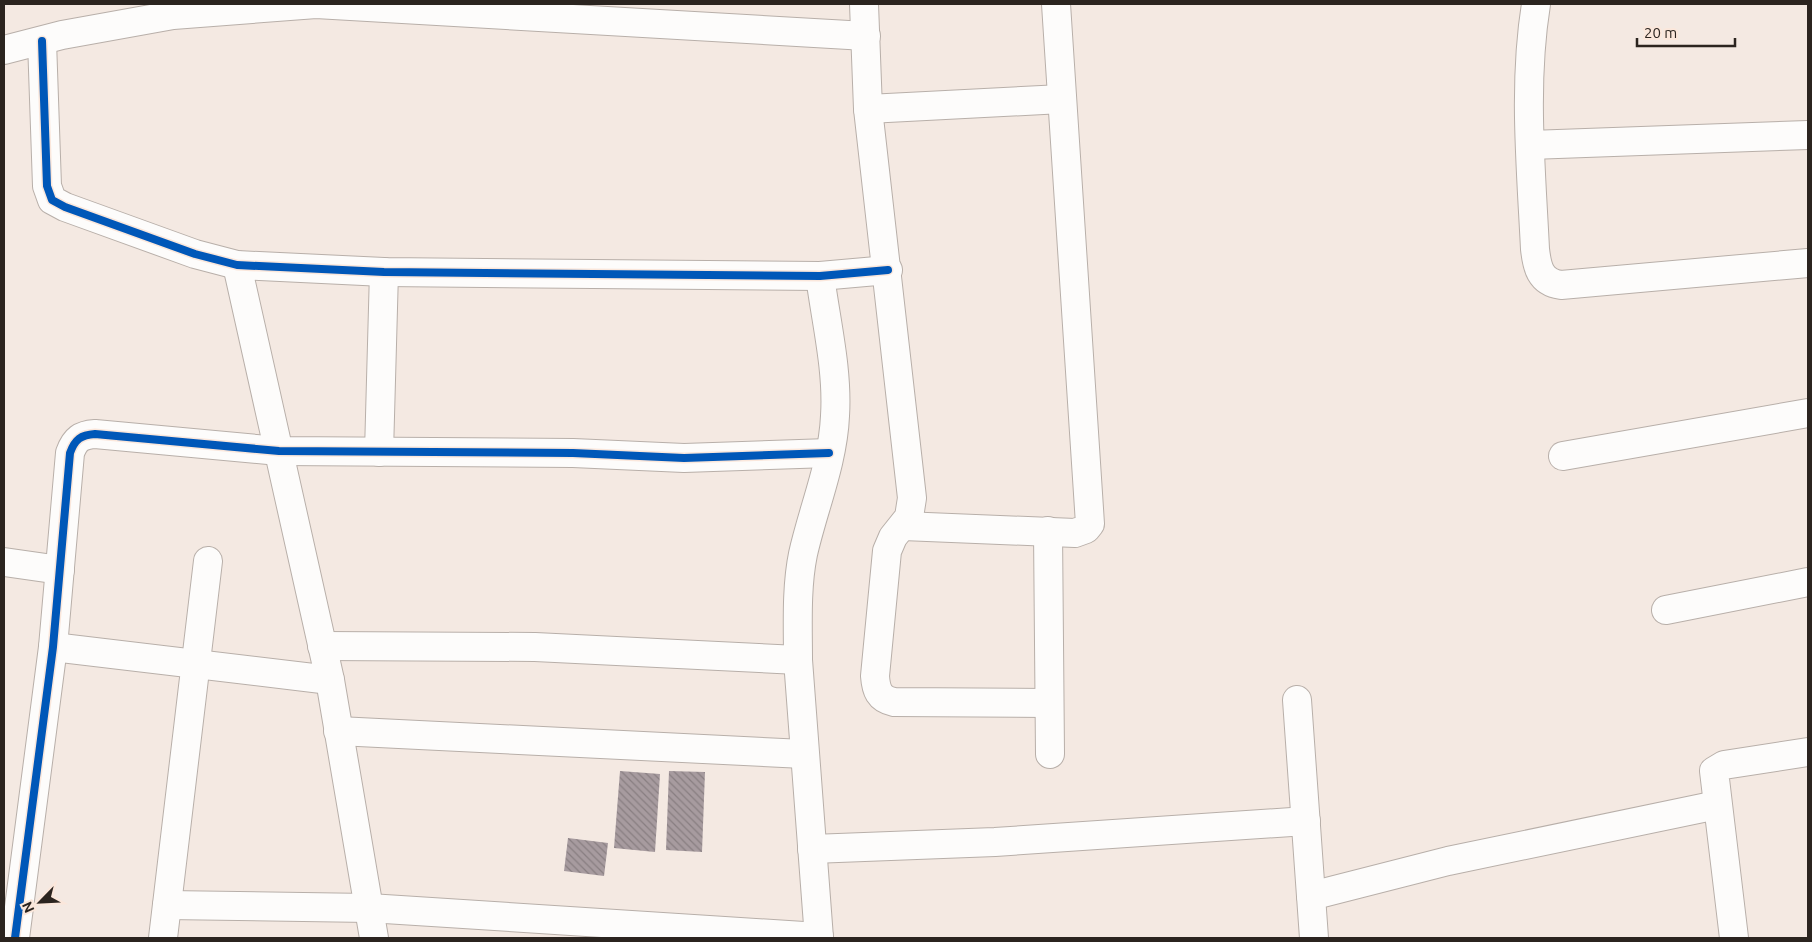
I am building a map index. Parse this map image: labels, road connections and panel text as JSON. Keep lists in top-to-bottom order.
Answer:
{
  "scale_bar": "20 m",
  "north": "bottom left"
}
